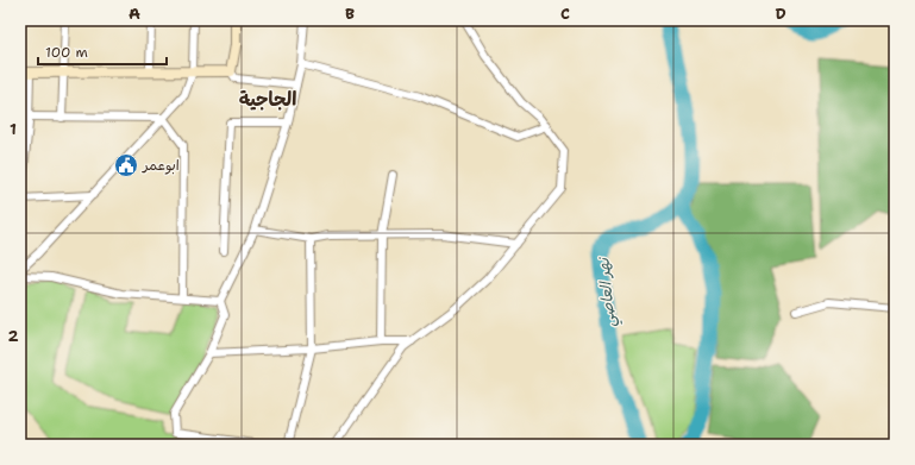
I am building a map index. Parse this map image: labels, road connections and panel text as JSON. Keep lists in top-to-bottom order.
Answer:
{
  "districts": ["الجاجية"],
  "water": ["نهر العاصي"],
  "places": {
    "public building": ["ابوعمر"]
  },
  "scale_bar": "100 m",
  "grid": {
    "columns": [
      "A",
      "B",
      "C",
      "D"
    ],
    "rows": ["1", "2"]
  }
}
